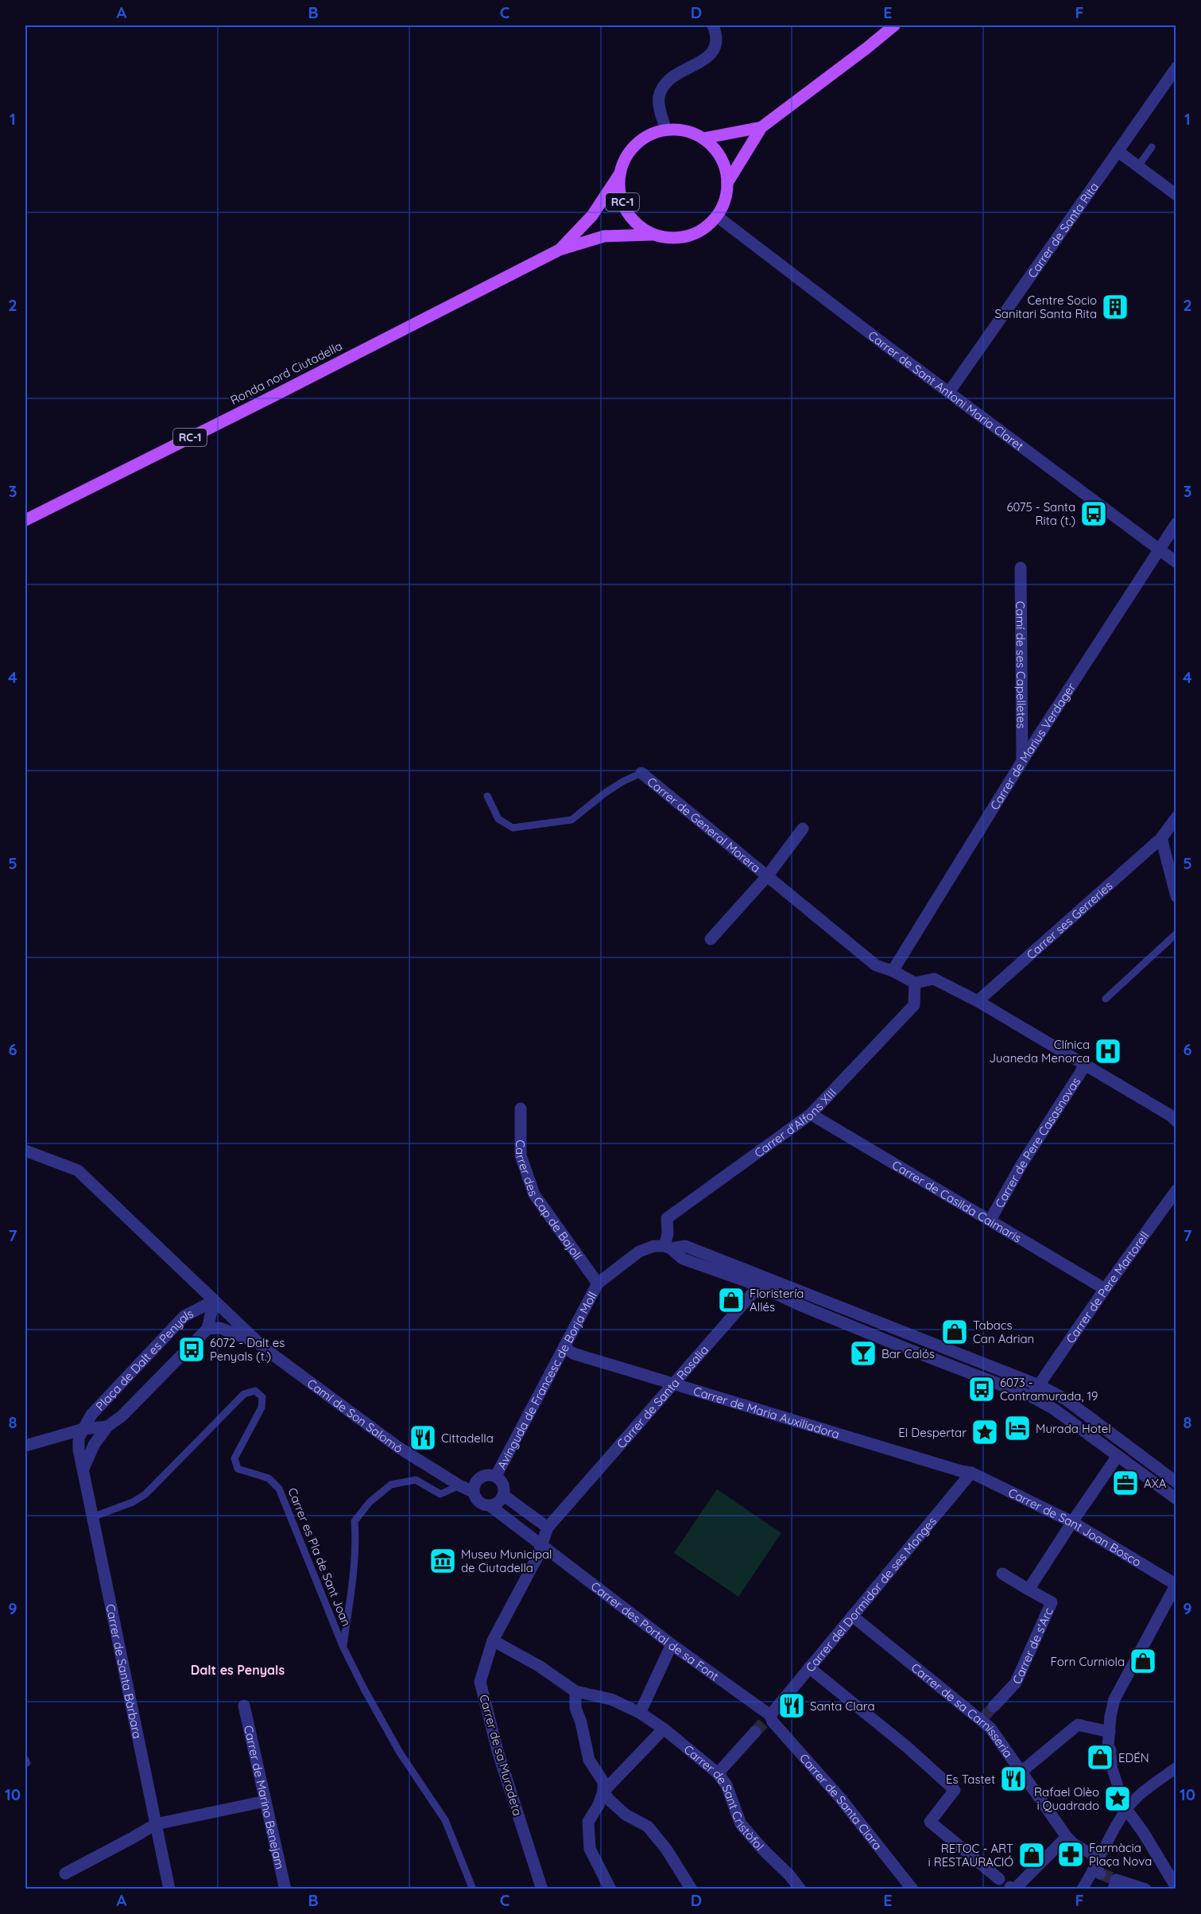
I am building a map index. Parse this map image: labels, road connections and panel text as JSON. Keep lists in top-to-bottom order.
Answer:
{
  "streets": {
    "main road": ["RC-1", "Ronda nord Ciutadella"],
    "street": [
      "Carrer de Santa Rita",
      "Carrer de Sant Antoni Maria Claret",
      "Camí de ses Capelletes",
      "Carrer de Marius Verdager",
      "Carrer de General Morera",
      "Carrer ses Gerreries",
      "Carrer d'Alfons XIII",
      "Carrer de Pere Casasnovas",
      "Carrer des Cap de Bajolí",
      "Carrer de Casilda Caimaris",
      "Carrer de Pere Martorell",
      "Plaça de Dalt es Penyals",
      "Avinguda de Francesc de Borja Moll",
      "Carrer de Santa Rosalia",
      "Carrer de Maria Auxiliadora",
      "Camí de Son Salomó",
      "Carrer de Sant Joan Bosco",
      "Carrer del Dormidor de ses Monges",
      "Carrer des Portal de sa Font",
      "Carrer de s'Arc",
      "Carrer de Santa Bàrbara",
      "Carrer de sa Carnisseria",
      "Carrer de sa Muradeta",
      "Carrer de Marino Benejam",
      "Carrer de Sant Cristòfol",
      "Carrer de Santa Clara"
    ],
    "lane": ["Carrer es Pla de Sant Joan"]
  },
  "crossings": [
    ["RC-1", "Ronda nord Ciutadella"],
    ["RC-1", "Carrer de Sant Antoni Maria Claret"],
    ["Carrer de Santa Rita", "Carrer de Sant Antoni Maria Claret"],
    ["Carrer de Sant Antoni Maria Claret", "Carrer de Marius Verdager"],
    ["Camí de ses Capelletes", "Carrer de Marius Verdager"],
    ["Carrer de Marius Verdager", "Carrer de General Morera"],
    ["Carrer de General Morera", "Carrer d'Alfons XIII"],
    ["Carrer d'Alfons XIII", "Carrer de Casilda Caimaris"],
    ["Carrer d'Alfons XIII", "Avinguda de Francesc de Borja Moll"],
    ["Carrer de Pere Casasnovas", "Carrer de Casilda Caimaris"],
    ["Carrer des Cap de Bajolí", "Avinguda de Francesc de Borja Moll"],
    ["Carrer de Casilda Caimaris", "Carrer de Pere Martorell"],
    ["Carrer de Pere Martorell", "Avinguda de Francesc de Borja Moll"],
    ["Plaça de Dalt es Penyals", "Camí de Son Salomó"],
    ["Plaça de Dalt es Penyals", "Carrer es Pla de Sant Joan"],
    ["Plaça de Dalt es Penyals", "Carrer de Santa Bàrbara"],
    ["Avinguda de Francesc de Borja Moll", "Carrer de Maria Auxiliadora"],
    ["Avinguda de Francesc de Borja Moll", "Camí de Son Salomó"],
    ["Avinguda de Francesc de Borja Moll", "Carrer des Portal de sa Font"],
    ["Carrer de Santa Rosalia", "Carrer de Maria Auxiliadora"],
    ["Carrer de Santa Rosalia", "Carrer des Portal de sa Font"],
    ["Carrer de Santa Rosalia", "Carrer de sa Muradeta"],
    ["Carrer de Maria Auxiliadora", "Carrer de Sant Joan Bosco"],
    ["Carrer de Maria Auxiliadora", "Carrer del Dormidor de ses Monges"],
    ["Camí de Son Salomó", "Carrer des Portal de sa Font"],
    ["Carrer de Sant Joan Bosco", "Carrer del Dormidor de ses Monges"],
    ["Carrer es Pla de Sant Joan", "Carrer de Santa Bàrbara"],
    ["Carrer del Dormidor de ses Monges", "Carrer des Portal de sa Font"],
    ["Carrer del Dormidor de ses Monges", "Carrer de sa Carnisseria"],
    ["Carrer del Dormidor de ses Monges", "Carrer de Santa Clara"],
    ["Carrer des Portal de sa Font", "Carrer de sa Muradeta"],
    ["Carrer des Portal de sa Font", "Carrer de Santa Clara"]
  ],
  "districts": ["Dalt es Penyals"],
  "places": {
    "building": ["Centre Socio Sanitari Santa Rita"],
    "bus stop": ["6075 - Santa Rita (t.)", "6072 - Dalt es Penyals (t.)", "6073 - Contramurada, 19"],
    "hospital": ["Clínica Juaneda Menorca"],
    "shop": [
      "Floristería Allés",
      "Tabacs Can Adrian",
      "Forn Curniola",
      "EDÉN",
      "RETOC - ART i RESTAURACIÓ"
    ],
    "bar": ["Bar Calós"],
    "hotel": ["Murada Hotel"],
    "place": ["El Despertar", "Rafael Olèo i Quadrado"],
    "restaurant": ["Cittadella", "Santa Clara", "Es Tastet"],
    "office": ["AXA"],
    "museum": ["Museu Municipal de Ciutadella"],
    "pharmacy": ["Farmàcia Plaça Nova"]
  },
  "grid": {
    "columns": [
      "A",
      "B",
      "C",
      "D",
      "E",
      "F"
    ],
    "rows": [
      "1",
      "2",
      "3",
      "4",
      "5",
      "6",
      "7",
      "8",
      "9",
      "10"
    ]
  }
}
